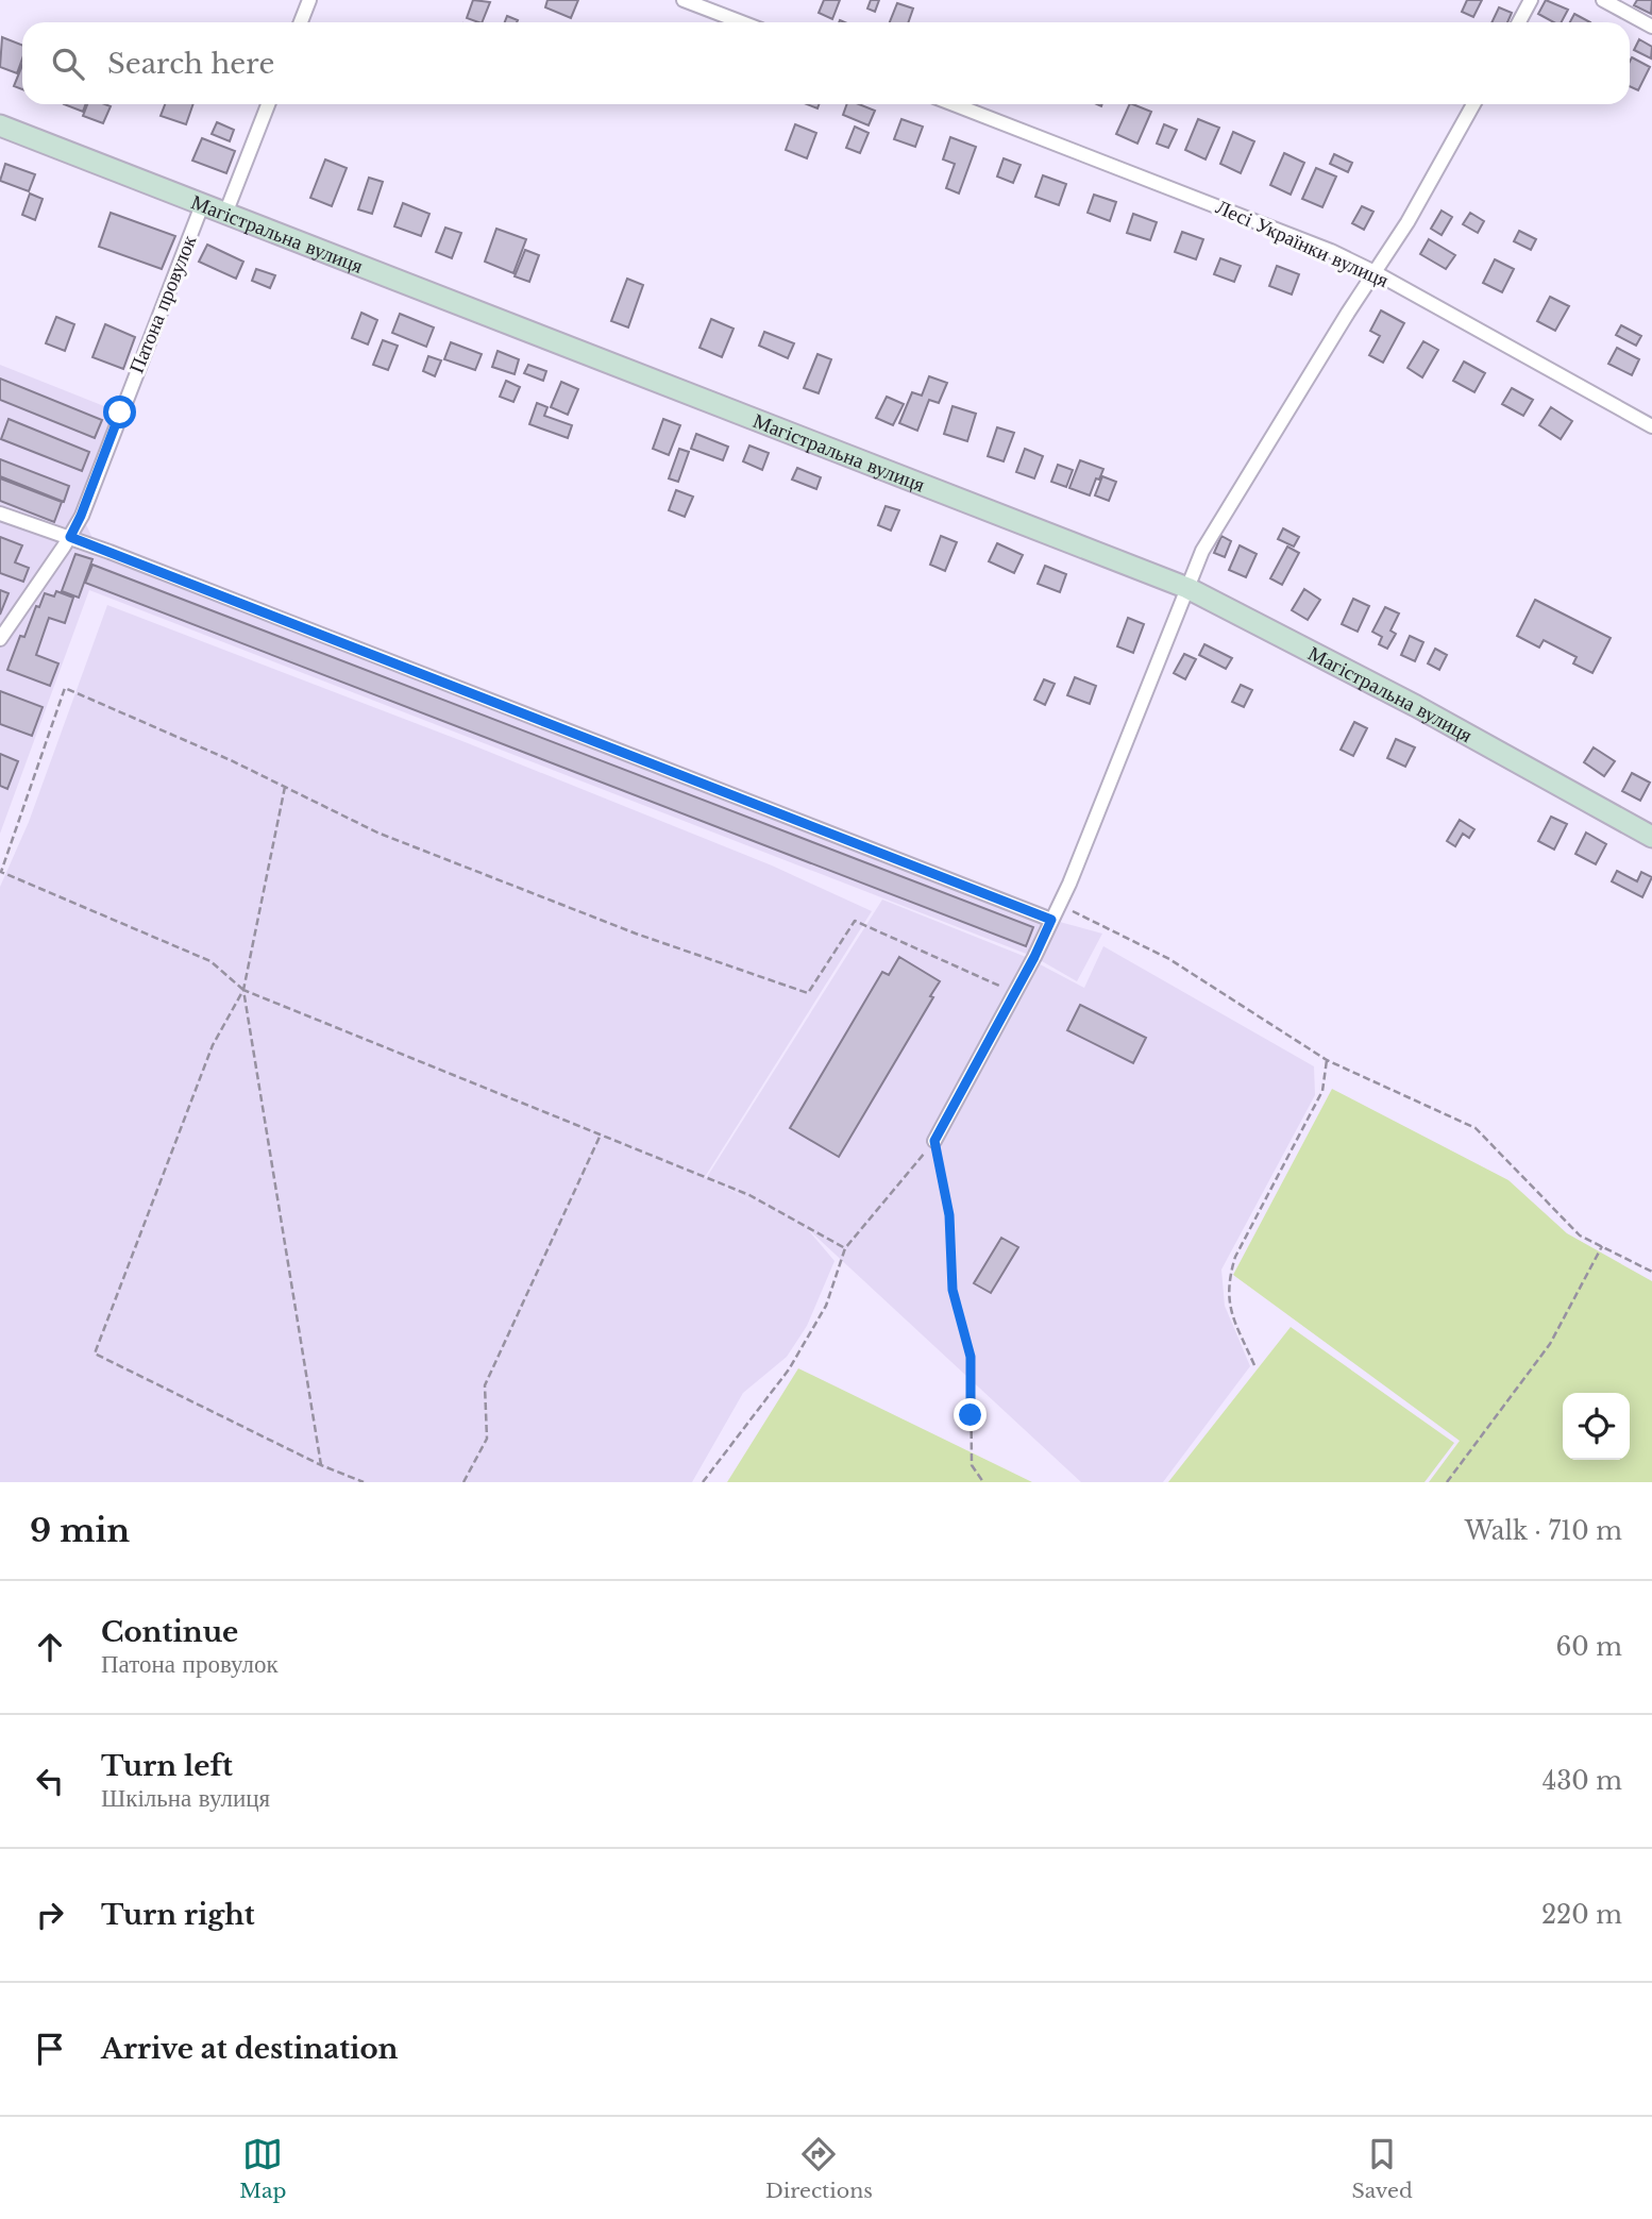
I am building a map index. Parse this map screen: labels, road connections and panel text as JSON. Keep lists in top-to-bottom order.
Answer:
{
  "streets": {
    "main road": ["Магістральна вулиця"],
    "street": ["Лесі Українки вулиця", "Патона провулок"]
  },
  "crossings": [
    ["Магістральна вулиця", "Патона провулок"]
  ],
  "page": {
    "search": "Search here",
    "heading": ["9 min", "Walk · 710 m"],
    "list": [
      ["Continue", "Патона провулок", "60 m"],
      ["Turn left", "Шкільна вулиця", "430 m"],
      ["Turn right", "220 m"],
      "Arrive at destination"
    ],
    "nav": ["Map", "Directions", "Saved"]
  }
}
